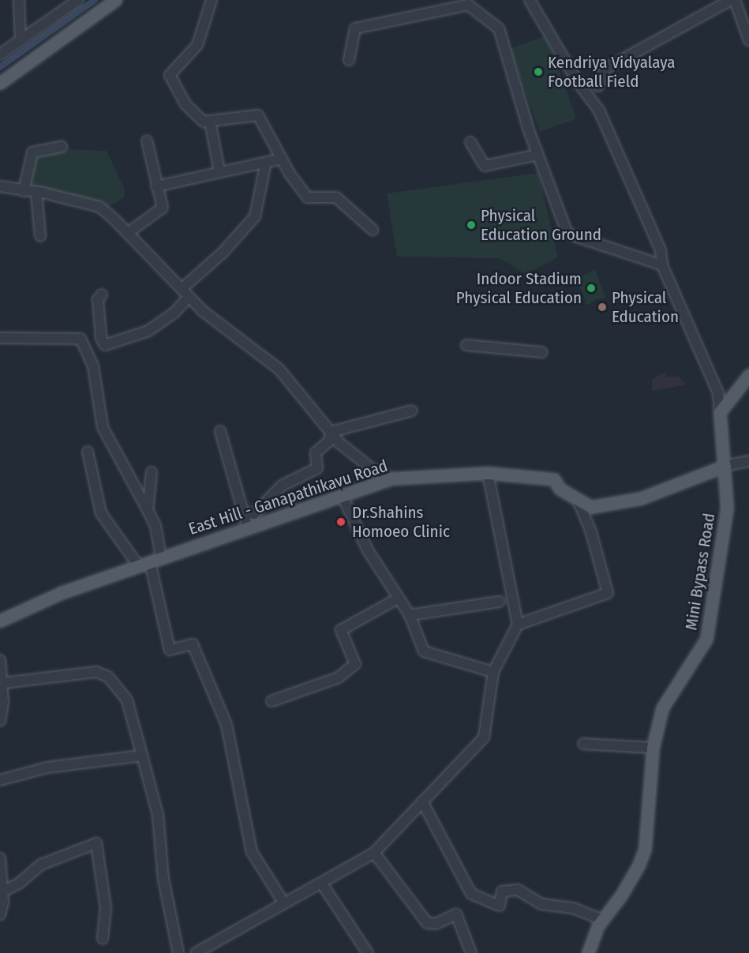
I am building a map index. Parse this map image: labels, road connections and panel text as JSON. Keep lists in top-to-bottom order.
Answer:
{
  "streets": {
    "main road": ["East Hill - Ganapathikavu Road", "Mini Bypass Road"]
  },
  "crossings": [
    ["East Hill - Ganapathikavu Road", "Mini Bypass Road"]
  ],
  "places": [
    "Kendriya Vidyalaya Football Field",
    "Physical Education Ground",
    "Indoor Stadium Physical Education",
    "Physical Education",
    "Dr.Shahins Homoeo Clinic"
  ]
}
